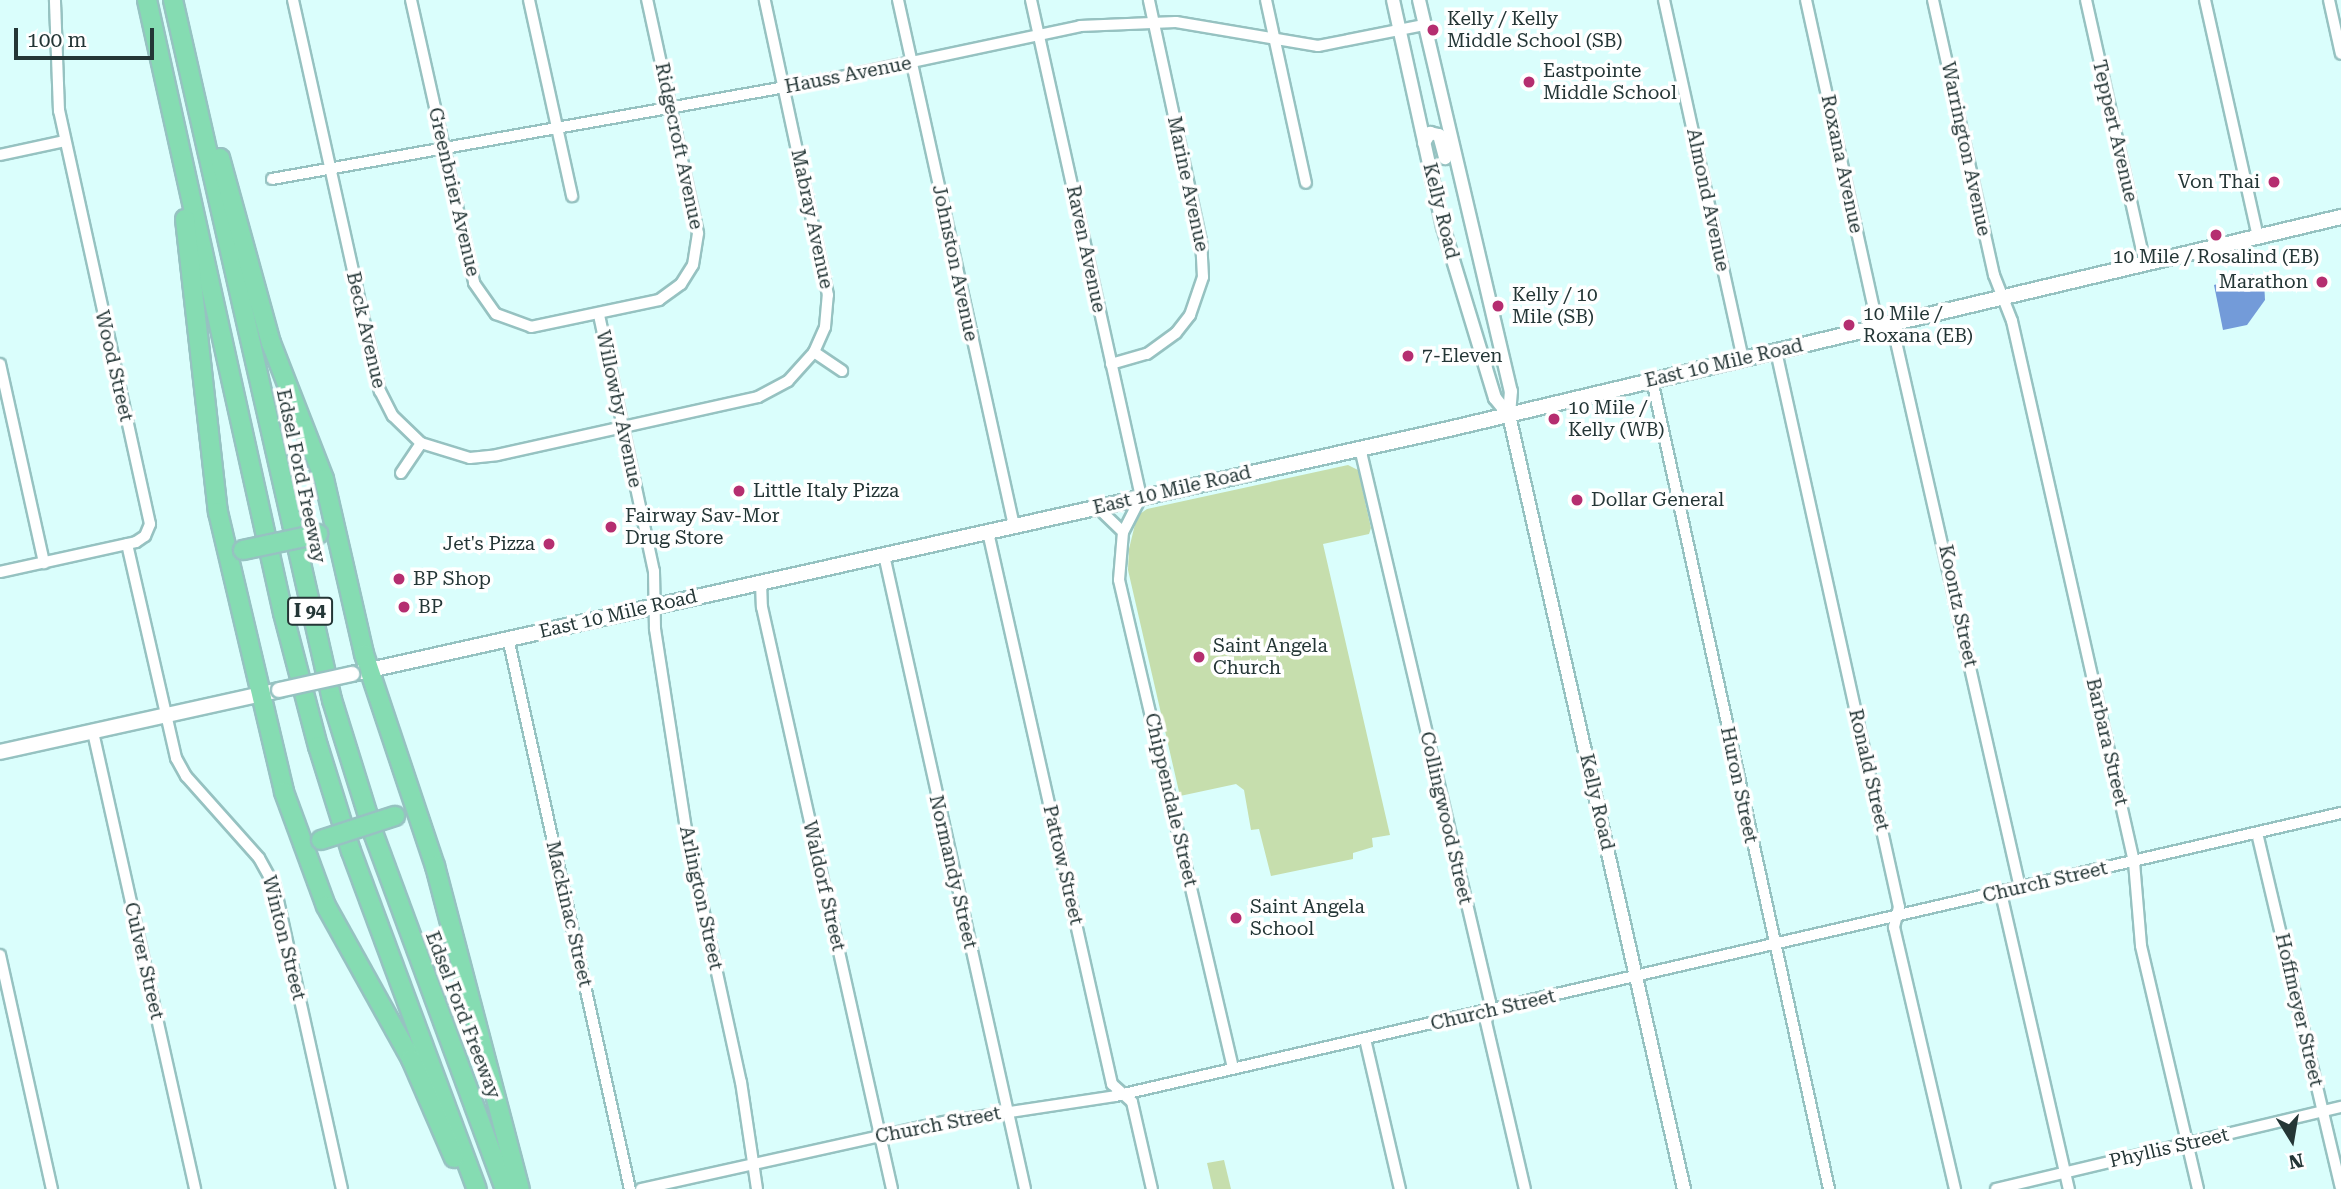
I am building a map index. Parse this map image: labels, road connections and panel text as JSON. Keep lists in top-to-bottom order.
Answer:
{
  "streets": {
    "highway": ["Edsel Ford Freeway", "I 94"],
    "main road": ["East 10 Mile Road"],
    "street": [
      "Hauss Avenue",
      "Teppert Avenue",
      "Ridgecroft Avenue",
      "Warrington Avenue",
      "Roxana Avenue",
      "Marine Avenue",
      "Greenbrier Avenue",
      "Almond Avenue",
      "Kelly Road",
      "Mabray Avenue",
      "Raven Avenue",
      "Johnston Avenue",
      "Beck Avenue",
      "Wood Street",
      "Willowby Avenue",
      "Koontz Street",
      "Barbara Street",
      "Ronald Street",
      "Huron Street",
      "Chippendale Street",
      "Collingwood Street",
      "Pattow Street",
      "Normandy Street",
      "Church Street",
      "Waldorf Street",
      "Arlington Street",
      "Mackinac Street",
      "Winton Street",
      "Culver Street",
      "Hoffmeyer Street",
      "Phyllis Street"
    ]
  },
  "crossings": [
    ["Hauss Avenue", "Ridgecroft Avenue"],
    ["Hauss Avenue", "Marine Avenue"],
    ["Hauss Avenue", "Greenbrier Avenue"],
    ["Hauss Avenue", "Kelly Road"],
    ["Hauss Avenue", "Mabray Avenue"],
    ["Hauss Avenue", "Raven Avenue"],
    ["Hauss Avenue", "Johnston Avenue"],
    ["Hauss Avenue", "Beck Avenue"],
    ["Teppert Avenue", "East 10 Mile Road"],
    ["Ridgecroft Avenue", "Greenbrier Avenue"],
    ["Ridgecroft Avenue", "Willowby Avenue"],
    ["Warrington Avenue", "East 10 Mile Road"],
    ["Warrington Avenue", "Barbara Street"],
    ["Roxana Avenue", "East 10 Mile Road"],
    ["Roxana Avenue", "Koontz Street"],
    ["Marine Avenue", "Raven Avenue"],
    ["Greenbrier Avenue", "Willowby Avenue"],
    ["Almond Avenue", "East 10 Mile Road"],
    ["Kelly Road", "East 10 Mile Road"],
    ["Kelly Road", "Church Street"],
    ["Mabray Avenue", "Beck Avenue"],
    ["Mabray Avenue", "Willowby Avenue"],
    ["Raven Avenue", "East 10 Mile Road"],
    ["Raven Avenue", "Chippendale Street"],
    ["Johnston Avenue", "East 10 Mile Road"],
    ["Beck Avenue", "Willowby Avenue"],
    ["East 10 Mile Road", "Willowby Avenue"],
    ["East 10 Mile Road", "Koontz Street"],
    ["East 10 Mile Road", "Barbara Street"],
    ["East 10 Mile Road", "Ronald Street"],
    ["East 10 Mile Road", "Huron Street"],
    ["East 10 Mile Road", "Chippendale Street"],
    ["East 10 Mile Road", "Collingwood Street"],
    ["East 10 Mile Road", "Pattow Street"],
    ["East 10 Mile Road", "Normandy Street"],
    ["East 10 Mile Road", "Waldorf Street"],
    ["East 10 Mile Road", "Arlington Street"],
    ["East 10 Mile Road", "Mackinac Street"],
    ["East 10 Mile Road", "Winton Street"],
    ["East 10 Mile Road", "Culver Street"],
    ["Willowby Avenue", "Arlington Street"],
    ["Koontz Street", "Church Street"],
    ["Barbara Street", "Church Street"],
    ["Barbara Street", "Phyllis Street"],
    ["Ronald Street", "Church Street"],
    ["Huron Street", "Church Street"],
    ["Chippendale Street", "Church Street"],
    ["Collingwood Street", "Church Street"],
    ["Pattow Street", "Church Street"],
    ["Normandy Street", "Church Street"],
    ["Church Street", "Waldorf Street"],
    ["Church Street", "Arlington Street"],
    ["Church Street", "Hoffmeyer Street"],
    ["Hoffmeyer Street", "Phyllis Street"]
  ],
  "places": [
    "Kelly / Kelly Middle School (SB)",
    "Eastpointe Middle School",
    "Von Thai",
    "10 Mile / Rosalind (EB)",
    "Marathon",
    "Kelly / 10 Mile (SB)",
    "10 Mile / Roxana (EB)",
    "7-Eleven",
    "10 Mile / Kelly (WB)",
    "Little Italy Pizza",
    "Dollar General",
    "Fairway Sav-Mor Drug Store",
    "Jet's Pizza",
    "BP Shop",
    "BP",
    "Saint Angela Church",
    "Saint Angela School"
  ],
  "scale_bar": "100 m",
  "north": "bottom"
}
